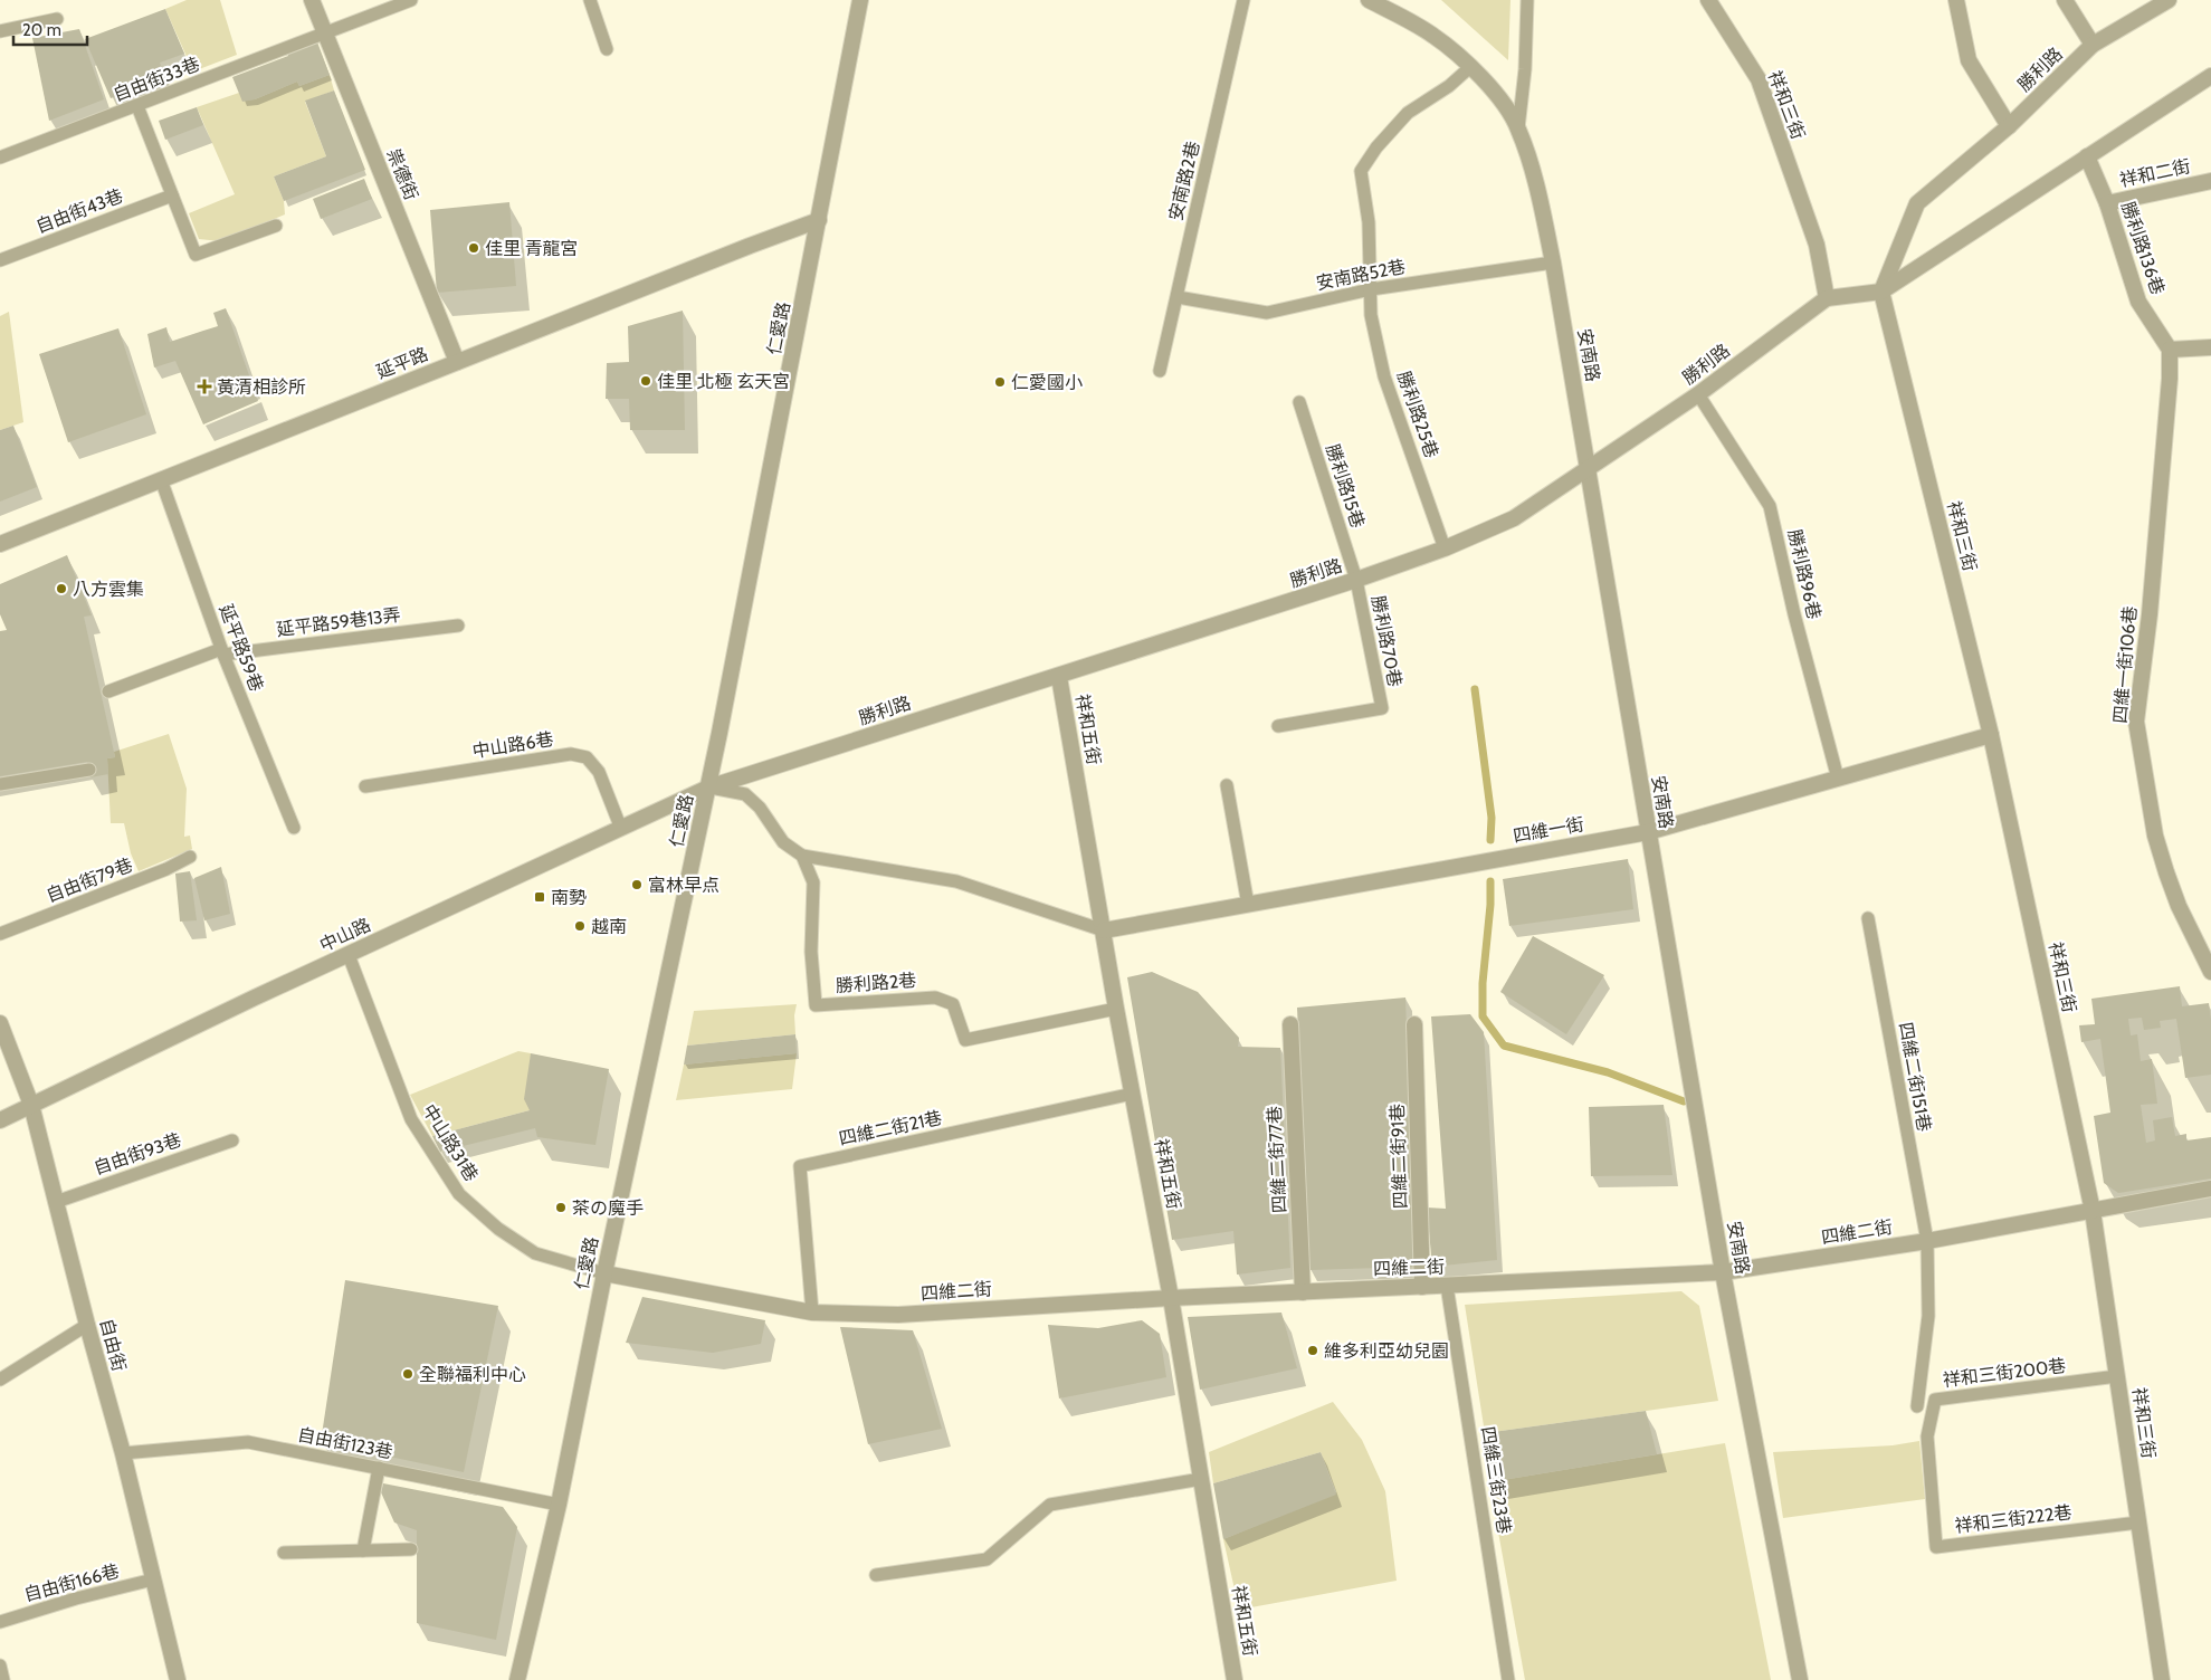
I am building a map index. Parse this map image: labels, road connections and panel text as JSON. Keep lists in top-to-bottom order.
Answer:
{
  "streets": {
    "street": [
      "勝利路",
      "祥和三街",
      "祥和二街",
      "祟德街",
      "勝利路136巷",
      "仁愛路",
      "安南路",
      "延平路",
      "四維一街106巷",
      "祥和五街",
      "四維一街",
      "中山路",
      "四維二街91巷",
      "四維二街77巷",
      "四維二街",
      "自由街"
    ],
    "lane": [
      "自由街33巷",
      "安南路2巷",
      "自由街43巷",
      "安南路52巷",
      "勝利路25巷",
      "勝利路15巷",
      "勝利路96巷",
      "延平路59巷13弄",
      "勝利路70巷",
      "延平路59巷",
      "中山路6巷",
      "自由街79巷",
      "勝利路2巷",
      "四維二街151巷",
      "四維二街21巷",
      "中山路31巷",
      "自由街93巷",
      "祥和三街200巷",
      "自由街123巷",
      "四維三街23巷",
      "祥和三街222巷",
      "自由街166巷"
    ]
  },
  "crossings": [
    ["勝利路", "祥和三街"],
    ["勝利路", "仁愛路"],
    ["勝利路", "安南路"],
    ["勝利路", "勝利路25巷"],
    ["勝利路", "勝利路15巷"],
    ["勝利路", "勝利路96巷"],
    ["勝利路", "勝利路70巷"],
    ["勝利路", "祥和五街"],
    ["勝利路", "中山路"],
    ["勝利路", "勝利路2巷"],
    ["自由街33巷", "祟德街"],
    ["祥和三街", "四維一街"],
    ["祥和三街", "四維二街"],
    ["祥和三街", "祥和三街200巷"],
    ["祥和三街", "祥和三街222巷"],
    ["祥和二街", "勝利路136巷"],
    ["祟德街", "延平路"],
    ["安南路2巷", "安南路52巷"],
    ["勝利路136巷", "四維一街106巷"],
    ["安南路52巷", "安南路"],
    ["安南路52巷", "勝利路25巷"],
    ["仁愛路", "延平路"],
    ["仁愛路", "中山路"],
    ["仁愛路", "勝利路2巷"],
    ["仁愛路", "中山路31巷"],
    ["仁愛路", "四維二街"],
    ["仁愛路", "自由街123巷"],
    ["安南路", "勝利路25巷"],
    ["安南路", "四維一街"],
    ["安南路", "四維二街"],
    ["延平路", "延平路59巷"],
    ["勝利路15巷", "勝利路70巷"],
    ["勝利路96巷", "四維一街"],
    ["延平路59巷13弄", "延平路59巷"],
    ["祥和五街", "四維一街"],
    ["祥和五街", "勝利路2巷"],
    ["祥和五街", "四維二街21巷"],
    ["祥和五街", "四維二街"],
    ["中山路6巷", "中山路"],
    ["中山路", "勝利路2巷"],
    ["中山路", "中山路31巷"],
    ["中山路", "自由街"],
    ["四維二街151巷", "四維二街"],
    ["四維二街21巷", "四維二街"],
    ["中山路31巷", "四維二街"],
    ["自由街93巷", "自由街"],
    ["四維二街91巷", "四維二街"],
    ["四維二街77巷", "四維二街"],
    ["四維二街", "四維三街23巷"],
    ["自由街", "自由街123巷"],
    ["自由街", "自由街166巷"],
    ["祥和三街200巷", "祥和三街222巷"]
  ],
  "places": {
    "other": [
      "佳里 青龍宮",
      "佳里 北極 玄天宮",
      "仁愛國小",
      "八方雲集",
      "富林早点",
      "越南",
      "茶の魔手",
      "維多利亞幼兒園",
      "全聯福利中心"
    ],
    "health": ["黃清相診所"],
    "transit": ["南勢"]
  },
  "scale_bar": "20 m"
}
